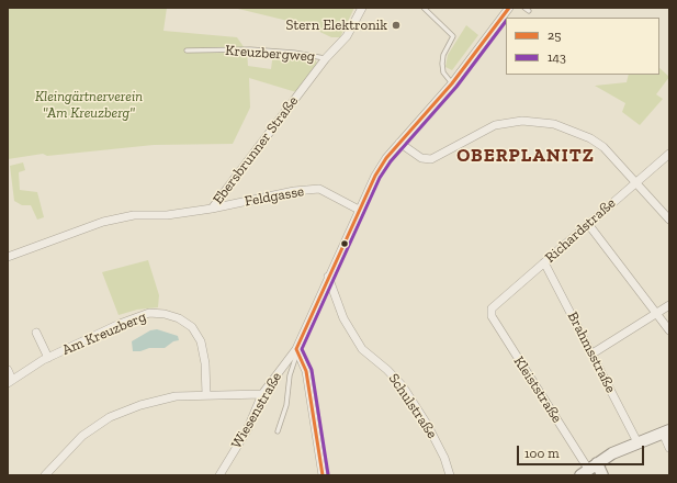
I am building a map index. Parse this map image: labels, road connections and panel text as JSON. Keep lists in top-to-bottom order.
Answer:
{
  "streets": {
    "street": [
      "Ebersbrunner Straße",
      "Feldgasse",
      "Richardstraße",
      "Am Kreuzberg",
      "Brahmsstraße",
      "Kleiststraße",
      "Schulstraße",
      "Wiesenstraße"
    ],
    "lane": ["Kreuzbergweg"]
  },
  "crossings": [
    ["Kreuzbergweg", "Ebersbrunner Straße"],
    ["Ebersbrunner Straße", "Feldgasse"],
    ["Feldgasse", "Wiesenstraße"],
    ["Richardstraße", "Brahmsstraße"],
    ["Richardstraße", "Kleiststraße"],
    ["Schulstraße", "Wiesenstraße"]
  ],
  "districts": ["OBERPLANITZ"],
  "parks": ["Kleingärtnerverein \"Am Kreuzberg\""],
  "places": ["Stern Elektronik"],
  "lines": ["transit line 25", "transit line 143"],
  "legend": ["25", "143"],
  "scale_bar": "100 m"
}
